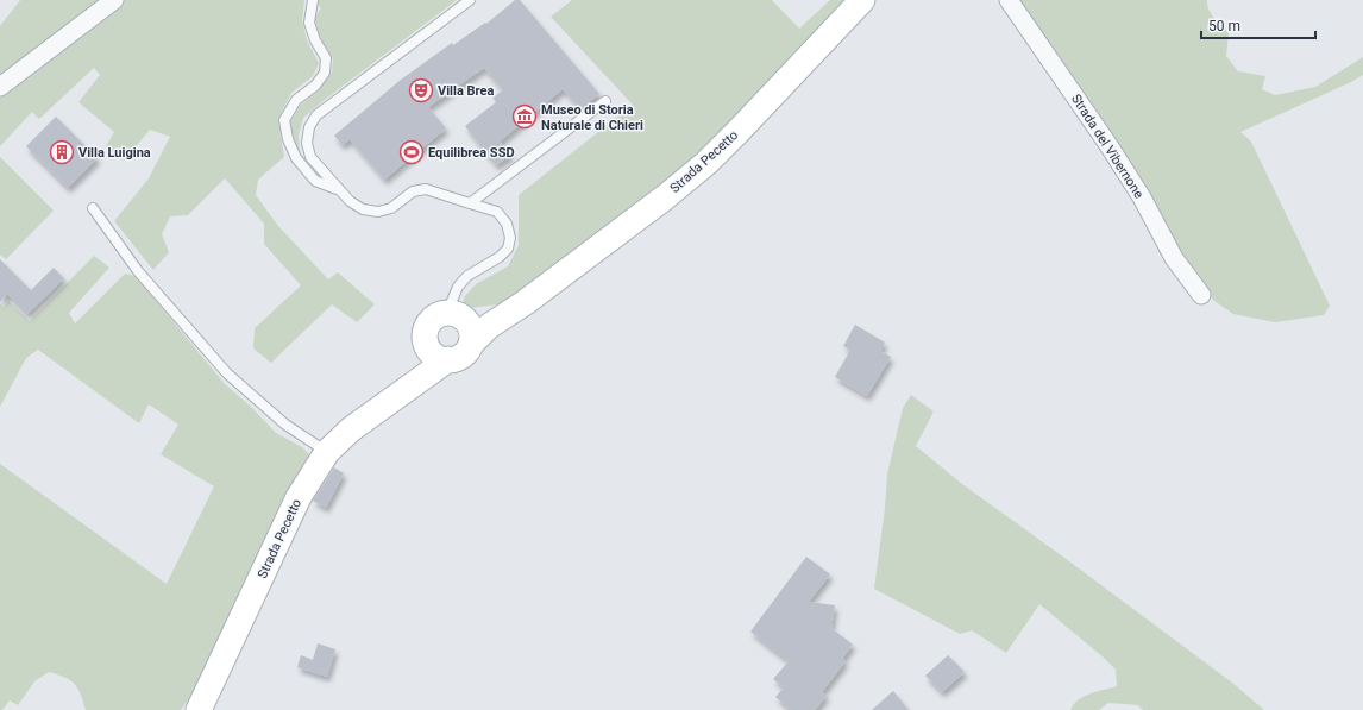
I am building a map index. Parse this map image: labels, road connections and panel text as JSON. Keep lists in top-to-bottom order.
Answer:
{
  "streets": {
    "main road": ["Strada Pecetto"],
    "street": ["Strada del Vibernone"]
  },
  "places": {
    "theatre": ["Villa Brea"],
    "museum": ["Museo di Storia Naturale di Chieri"],
    "building": ["Villa Luigina"],
    "sports": ["Equilibrea SSD"]
  },
  "scale_bar": "50 m"
}
